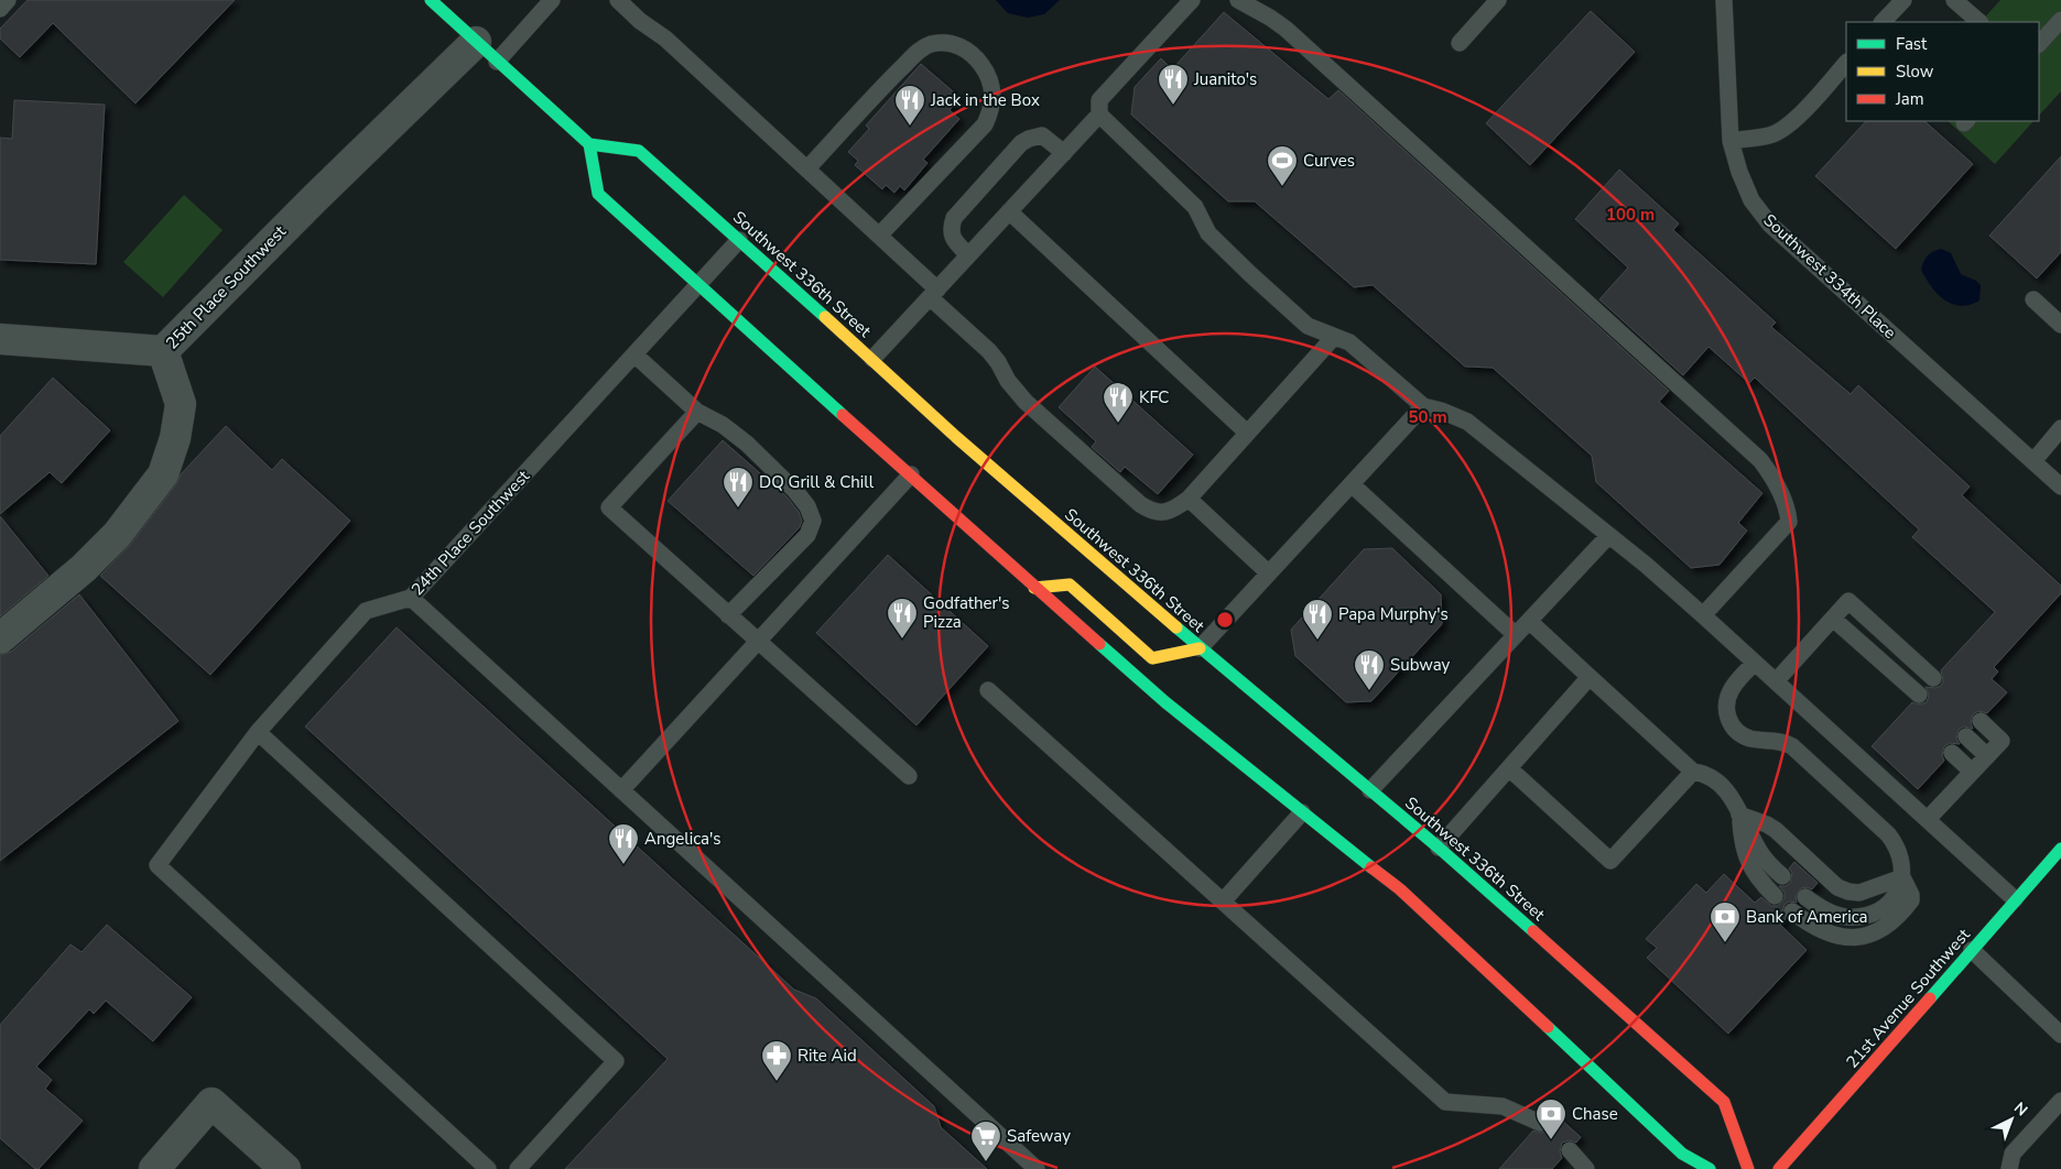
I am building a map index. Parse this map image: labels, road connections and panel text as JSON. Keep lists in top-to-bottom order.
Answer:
{
  "streets": {
    "main road": ["Southwest 336th Street", "21st Avenue Southwest"],
    "street": ["25th Place Southwest"],
    "lane": ["Southwest 334th Place", "24th Place Southwest"]
  },
  "crossings": [
    ["Southwest 336th Street", "24th Place Southwest"]
  ],
  "places": {
    "restaurant": [
      "Juanito's",
      "Jack in the Box",
      "KFC",
      "DQ Grill & Chill",
      "Godfather's Pizza",
      "Papa Murphy's",
      "Subway",
      "Angelica's"
    ],
    "sports": ["Curves"],
    "bank": ["Bank of America", "Chase"],
    "pharmacy": ["Rite Aid"],
    "supermarket": ["Safeway"]
  },
  "legend": ["Fast", "Slow", "Jam"],
  "north": "top right",
  "rings": ["100 m", "50 m"]
}
